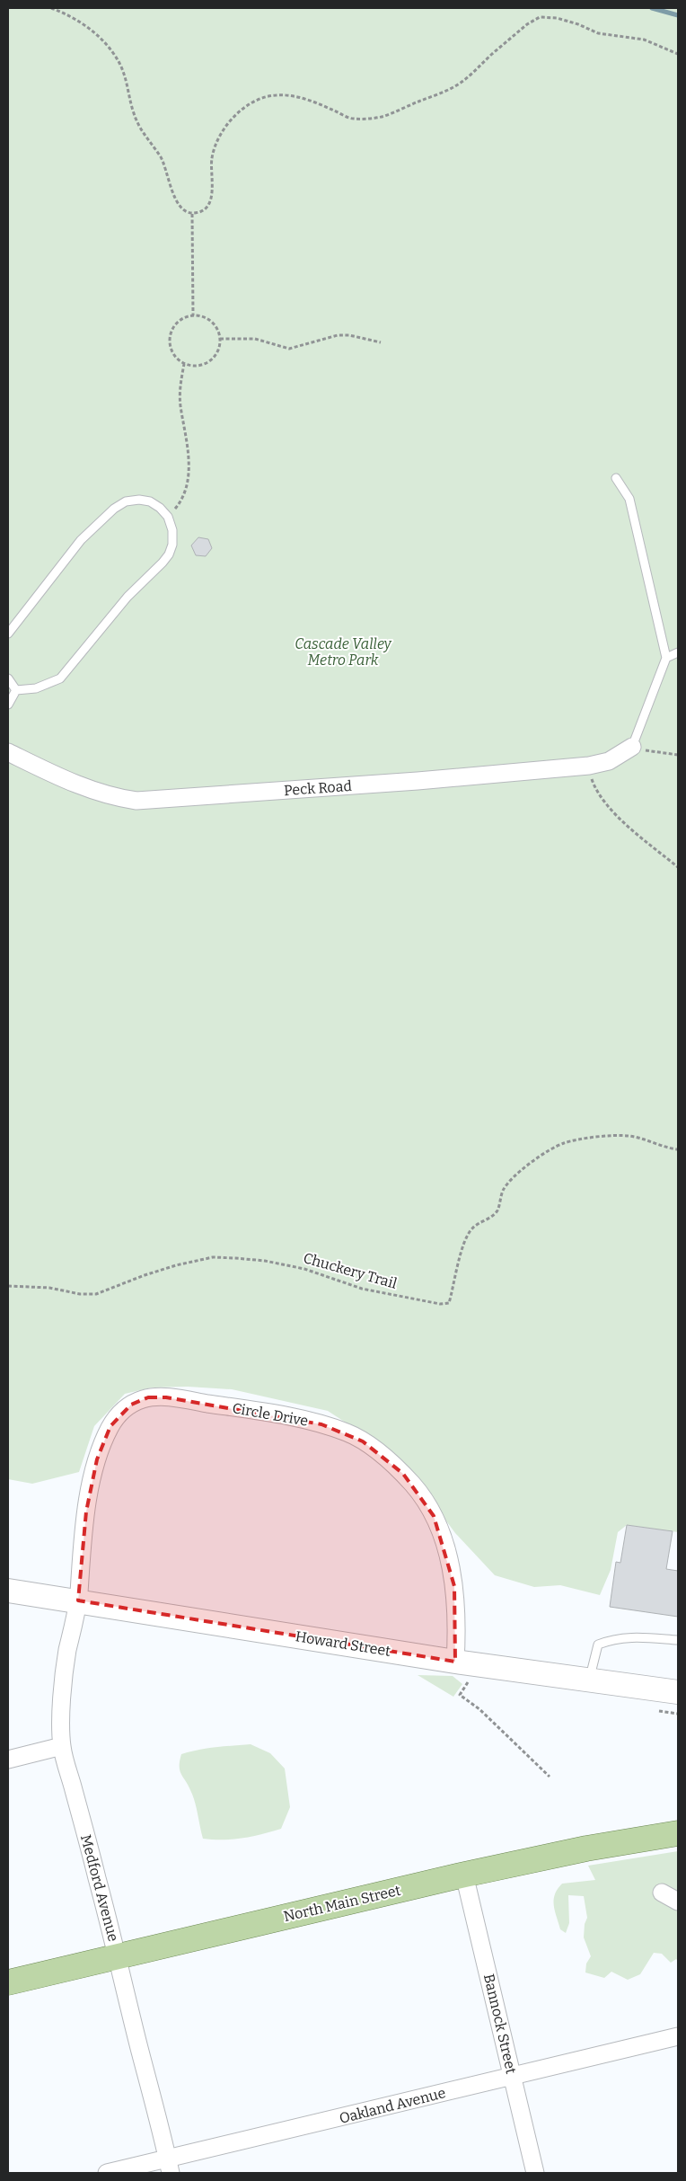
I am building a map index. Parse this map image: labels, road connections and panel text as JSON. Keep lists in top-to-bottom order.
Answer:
{
  "streets": {
    "main road": ["Howard Street", "North Main Street"],
    "street": [
      "Peck Road",
      "Circle Drive",
      "Medford Avenue",
      "Bannock Street",
      "Oakland Avenue"
    ],
    "path": ["Chuckery Trail"]
  },
  "crossings": [
    ["Circle Drive", "Howard Street"],
    ["Circle Drive", "Medford Avenue"],
    ["Howard Street", "Medford Avenue"],
    ["Medford Avenue", "North Main Street"],
    ["Medford Avenue", "Oakland Avenue"],
    ["North Main Street", "Bannock Street"],
    ["Bannock Street", "Oakland Avenue"]
  ],
  "parks": ["Cascade Valley Metro Park"]
}
